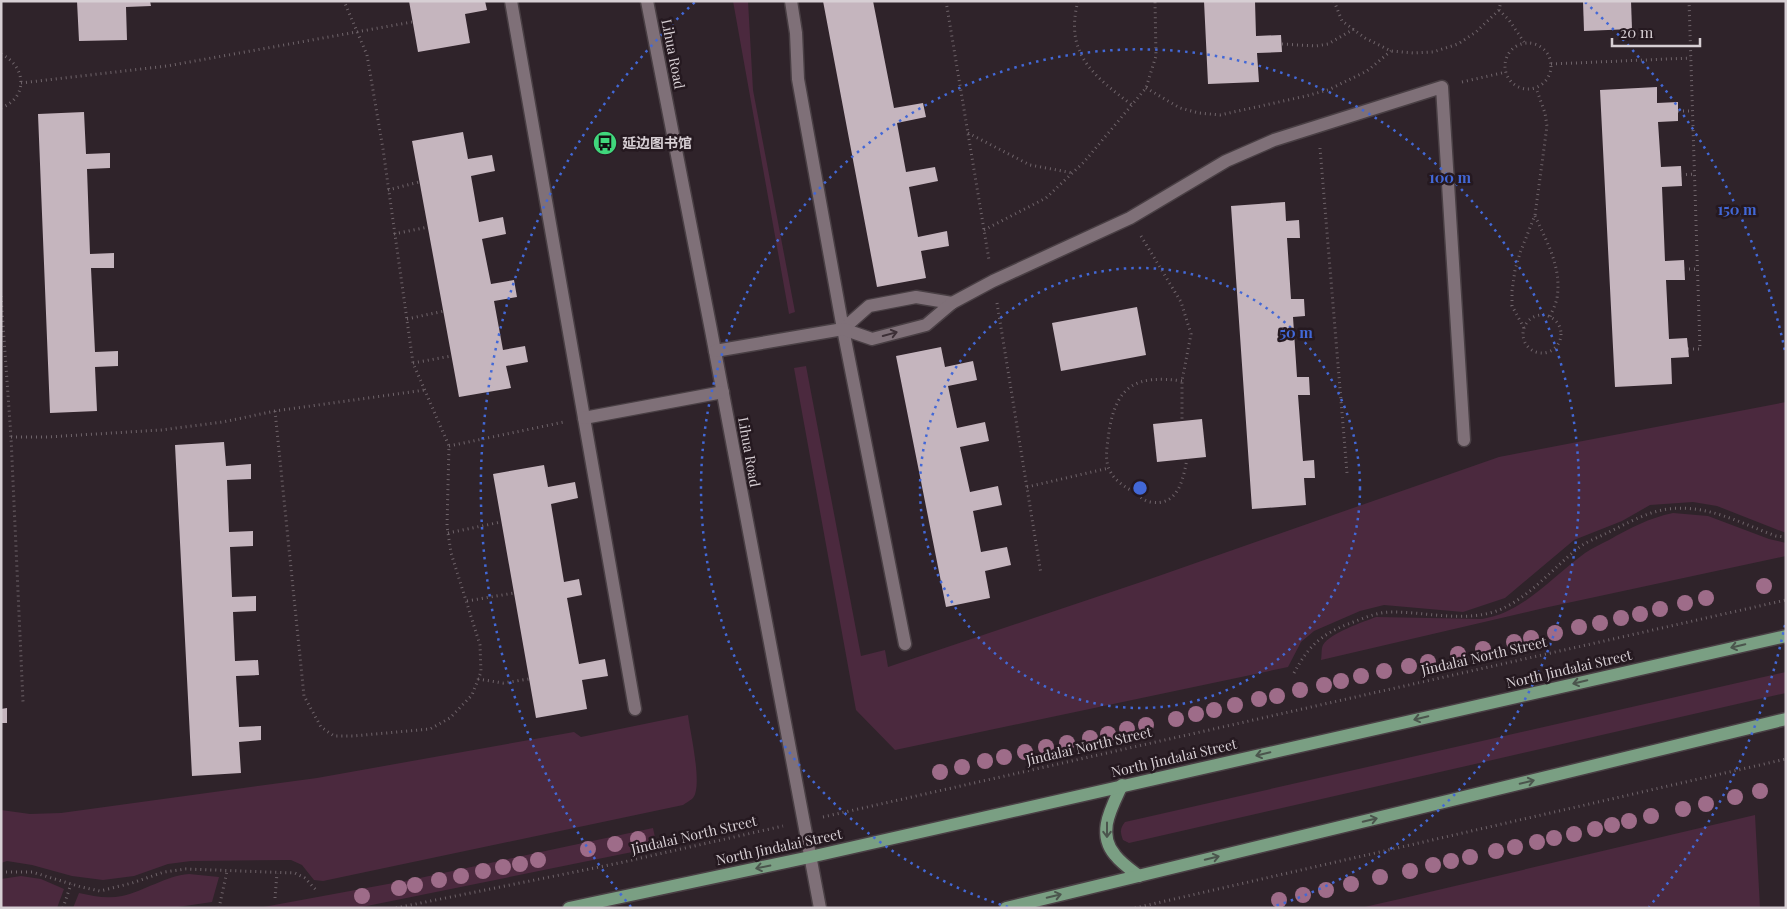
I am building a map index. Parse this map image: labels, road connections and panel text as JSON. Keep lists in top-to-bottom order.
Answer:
{
  "streets": {
    "main road": ["North Jindalai Street"],
    "street": ["Lihua Road"],
    "path": ["Jindalai North Street"]
  },
  "crossings": [
    ["Lihua Road", "Jindalai North Street"],
    ["Lihua Road", "North Jindalai Street"]
  ],
  "places": {
    "bus stop": ["延边图书馆"]
  },
  "scale_bar": "20 m",
  "rings": ["100 m", "150 m", "50 m"]
}
